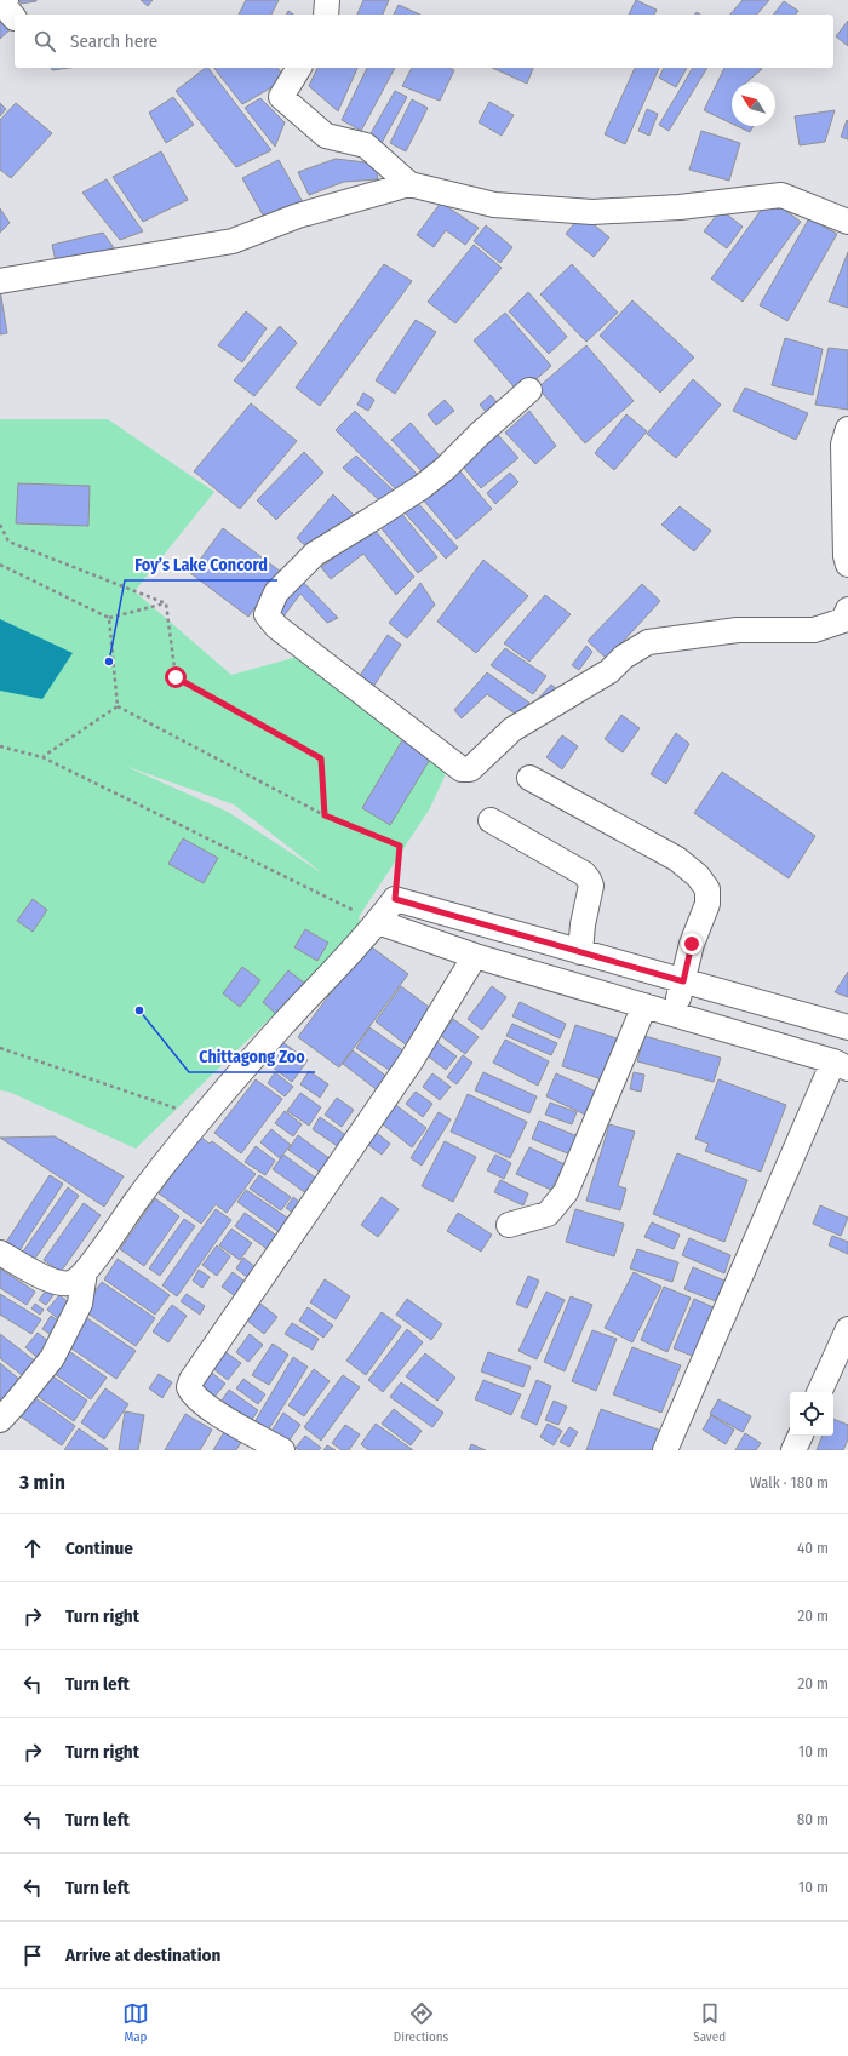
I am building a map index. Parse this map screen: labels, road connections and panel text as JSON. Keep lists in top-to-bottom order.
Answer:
{
  "places": ["Foy’s Lake Concord", "Chittagong Zoo"],
  "north": "top left",
  "page": {
    "search": "Search here",
    "heading": ["3 min", "Walk · 180 m"],
    "list": [
      ["Continue", "40 m"],
      ["Turn right", "20 m"],
      ["Turn left", "20 m"],
      ["Turn right", "10 m"],
      ["Turn left", "80 m"],
      ["Turn left", "10 m"],
      "Arrive at destination"
    ],
    "nav": ["Map", "Directions", "Saved"]
  }
}
